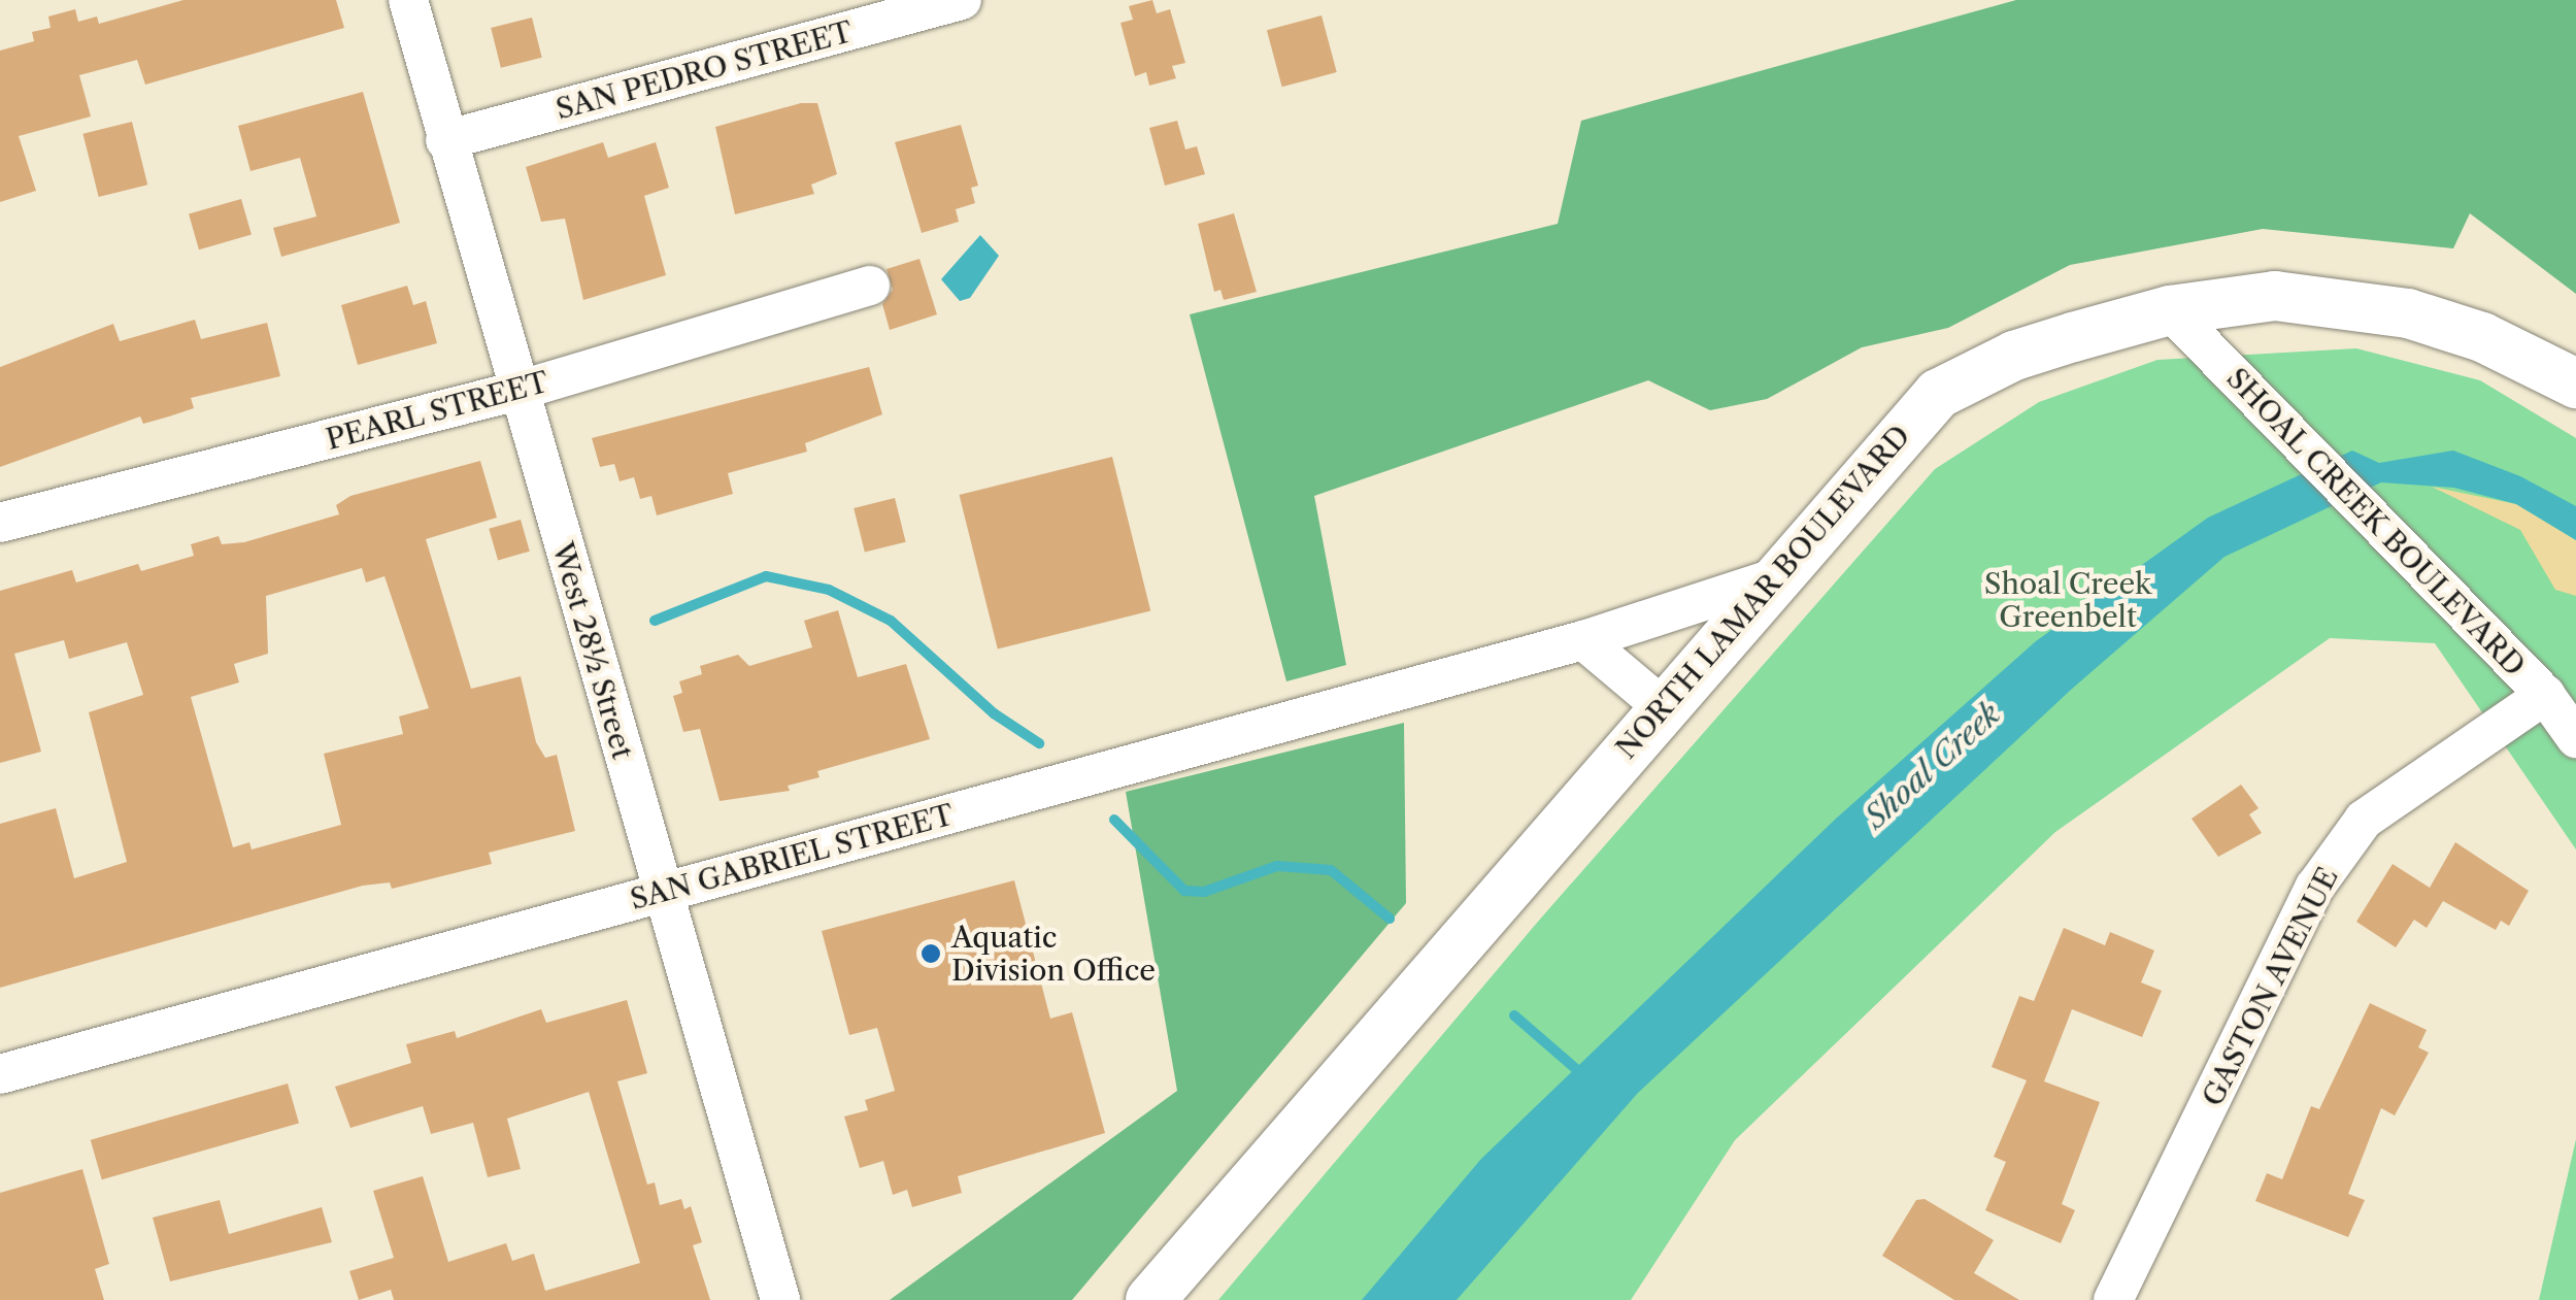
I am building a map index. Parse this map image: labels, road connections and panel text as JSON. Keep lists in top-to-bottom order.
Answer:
{
  "streets": {
    "main road": ["NORTH LAMAR BOULEVARD"],
    "street": [
      "SAN PEDRO STREET",
      "PEARL STREET",
      "SHOAL CREEK BOULEVARD",
      "West 28½ Street",
      "SAN GABRIEL STREET",
      "GASTON AVENUE"
    ]
  },
  "crossings": [
    ["SAN PEDRO STREET", "West 28½ Street"],
    ["PEARL STREET", "West 28½ Street"],
    ["SHOAL CREEK BOULEVARD", "NORTH LAMAR BOULEVARD"],
    ["SHOAL CREEK BOULEVARD", "GASTON AVENUE"],
    ["NORTH LAMAR BOULEVARD", "SAN GABRIEL STREET"],
    ["West 28½ Street", "SAN GABRIEL STREET"]
  ],
  "water": ["Shoal Creek"],
  "parks": ["Shoal Creek Greenbelt"],
  "places": ["Aquatic Division Office"]
}
